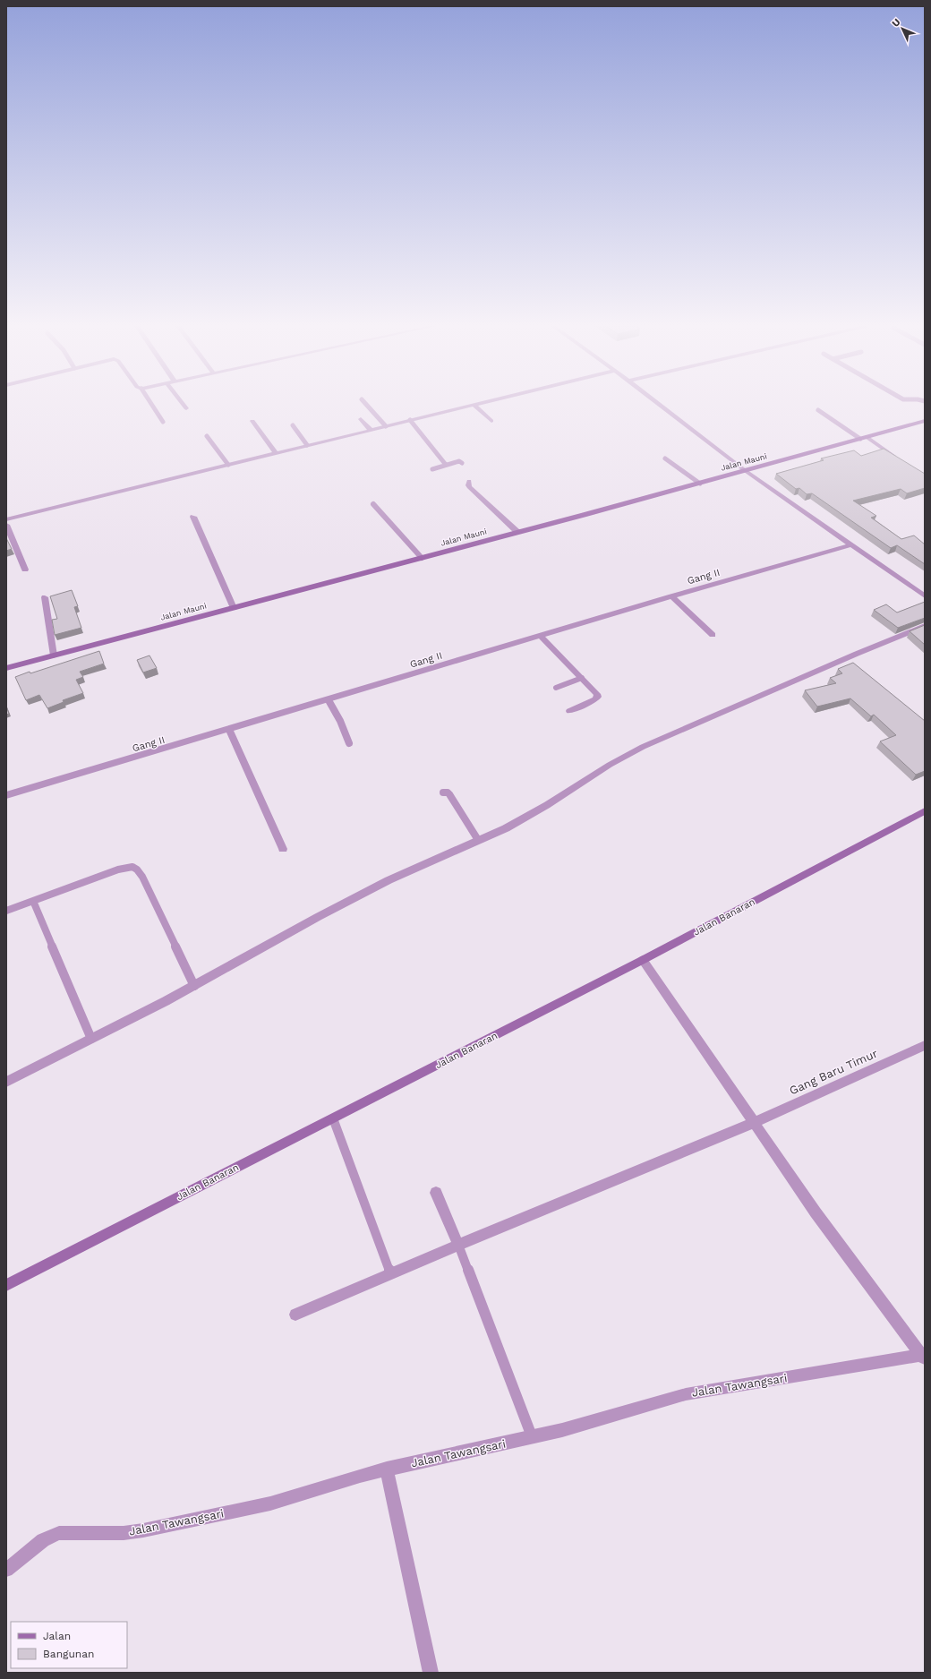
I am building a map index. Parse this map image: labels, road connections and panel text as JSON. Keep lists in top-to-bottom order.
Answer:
{
  "streets": {
    "main road": ["Jalan Mauni", "Jalan Banaran"],
    "street": ["Gang II", "Gang Baru Timur", "Jalan Tawangsari"]
  },
  "legend": ["Jalan", "Bangunan"],
  "north": "top left"
}
